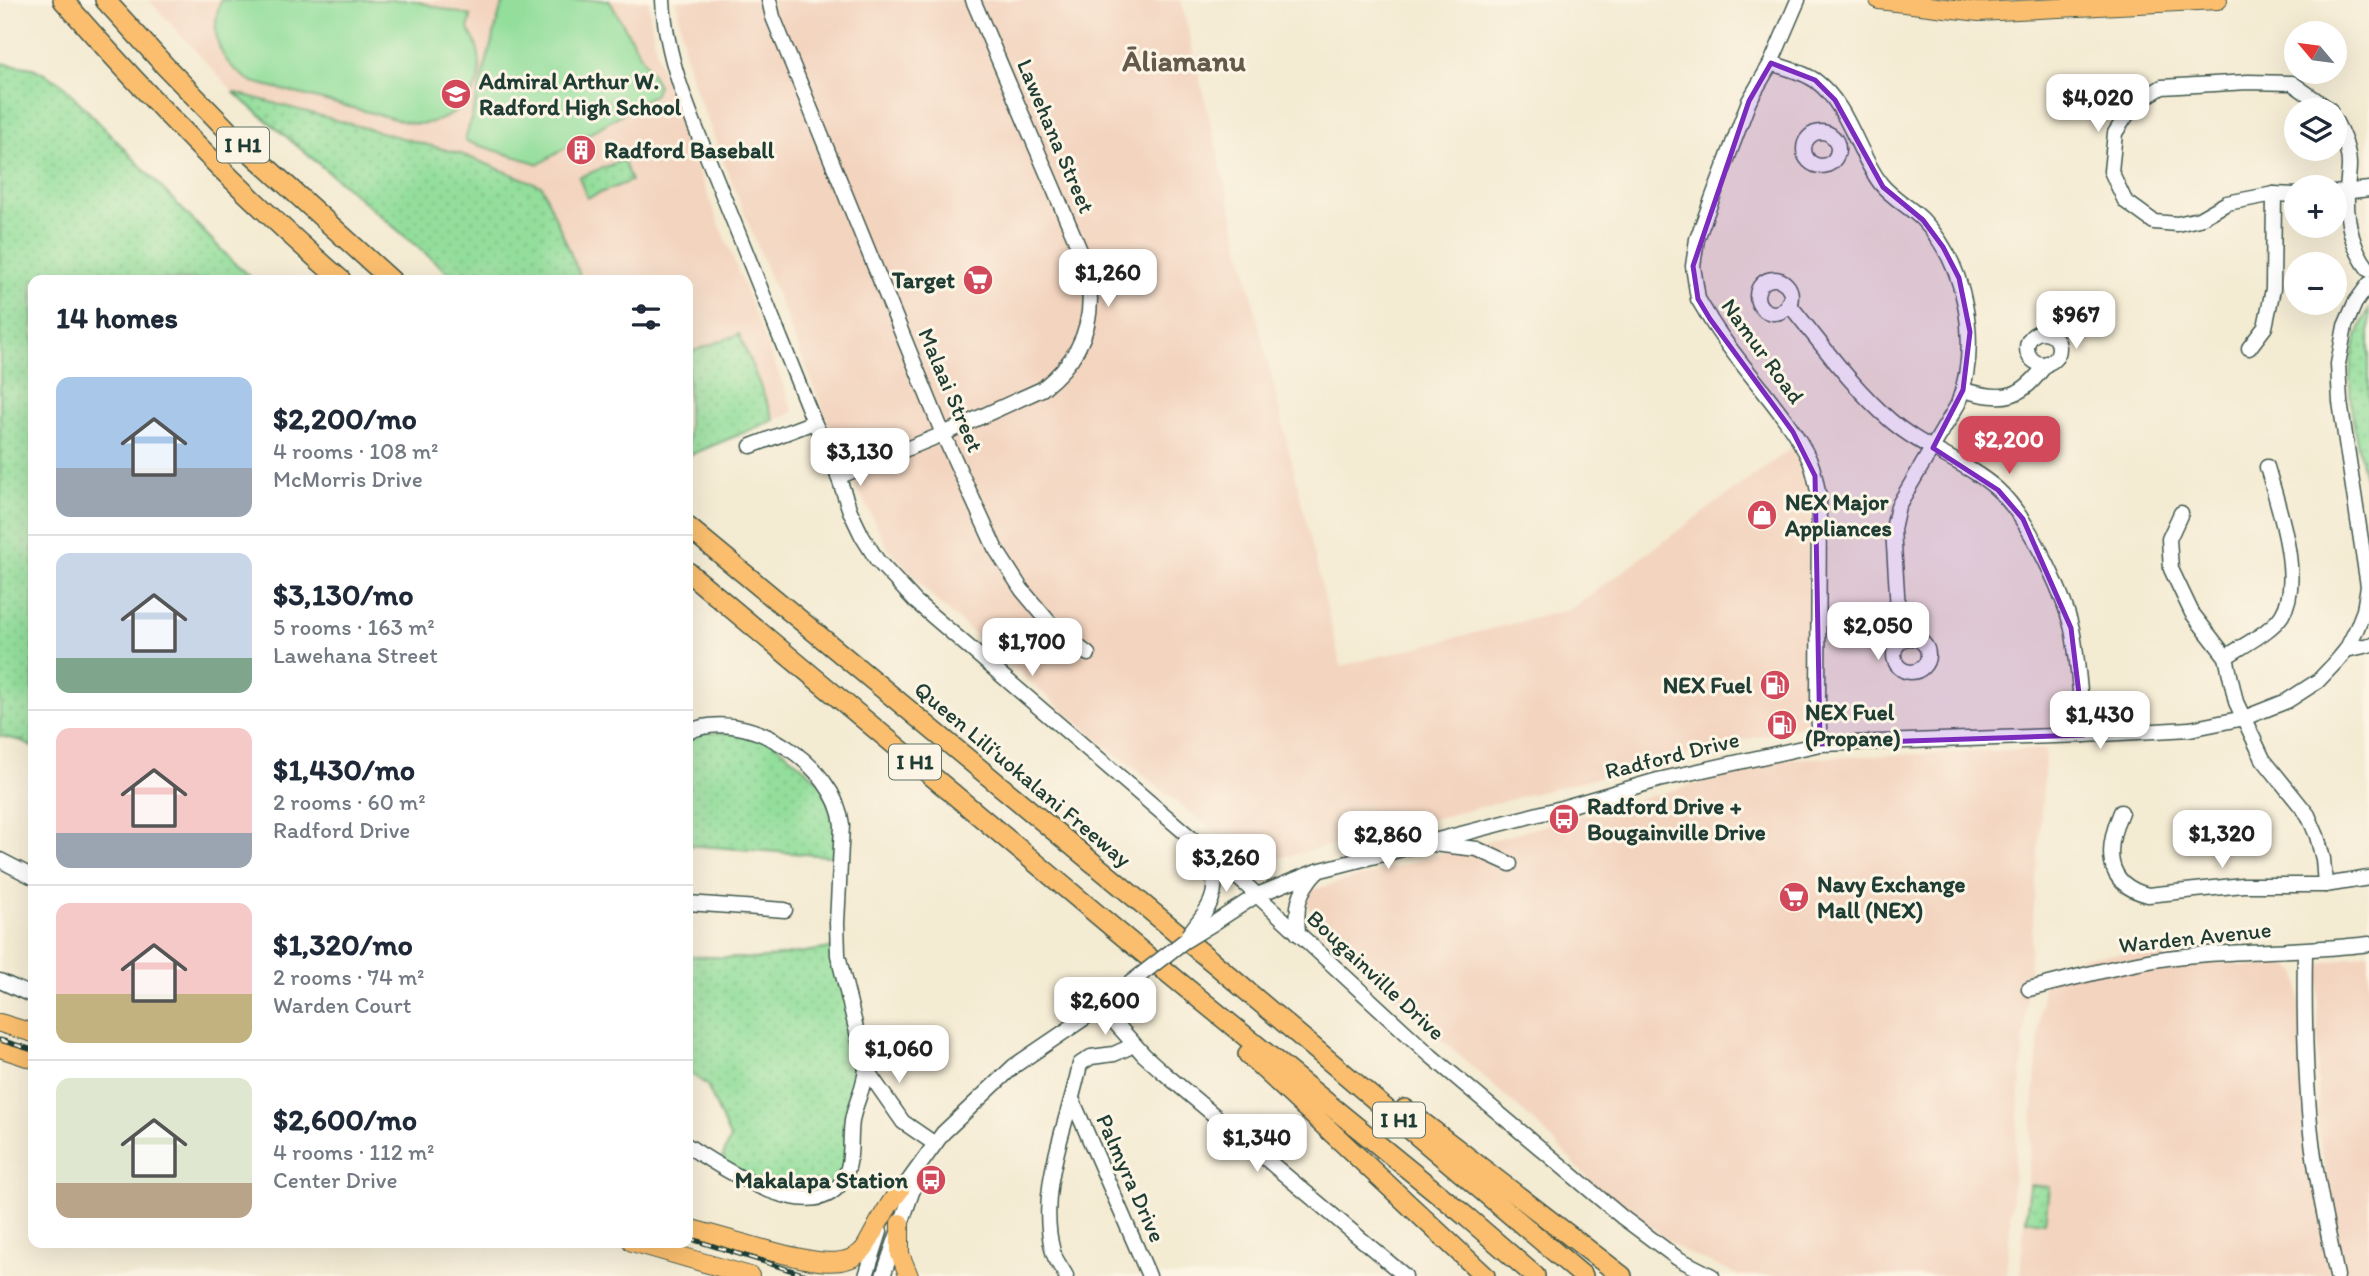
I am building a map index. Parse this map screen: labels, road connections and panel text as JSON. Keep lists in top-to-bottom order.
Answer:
{
  "streets": {
    "highway": ["I H1", "Queen Liliʻuokalani Freeway"],
    "street": [
      "Lawehana Street",
      "Namur Road",
      "Malaai Street",
      "Radford Drive",
      "Warden Avenue",
      "Bougainville Drive",
      "Palmyra Drive"
    ]
  },
  "crossings": [
    ["Lawehana Street", "Malaai Street"],
    ["Lawehana Street", "Bougainville Drive"],
    ["Namur Road", "Radford Drive"],
    ["Radford Drive", "Bougainville Drive"]
  ],
  "districts": ["Āliamanu"],
  "places": {
    "school or university": ["Admiral Arthur W. Radford High School"],
    "building": ["Radford Baseball"],
    "supermarket": ["Target", "Navy Exchange Mall (NEX)"],
    "shop": ["NEX Major Appliances"],
    "fuel station": ["NEX Fuel", "NEX Fuel (Propane)"],
    "bus stop": ["Radford Drive + Bougainville Drive", "Makalapa Station"]
  },
  "north": "top left",
  "page": {
    "map_buttons": ["+", "−"],
    "price": [
      "$4,020",
      "$1,260",
      "$967",
      "$2,200",
      "$3,130",
      "$2,050",
      "$1,700",
      "$1,430",
      "$1,320",
      "$2,860",
      "$3,260",
      "$2,600",
      "$1,060",
      "$1,340"
    ],
    "heading": "14 homes",
    "list": [
      {
        "name": "$2,200/mo",
        "note": "4 rooms · 108 m² · McMorris Drive"
      },
      {
        "name": "$3,130/mo",
        "note": "5 rooms · 163 m² · Lawehana Street"
      },
      {
        "name": "$1,430/mo",
        "note": "2 rooms · 60 m² · Radford Drive"
      },
      {
        "name": "$1,320/mo",
        "note": "2 rooms · 74 m² · Warden Court"
      },
      {
        "name": "$2,600/mo",
        "note": "4 rooms · 112 m² · Center Drive"
      }
    ]
  }
}
